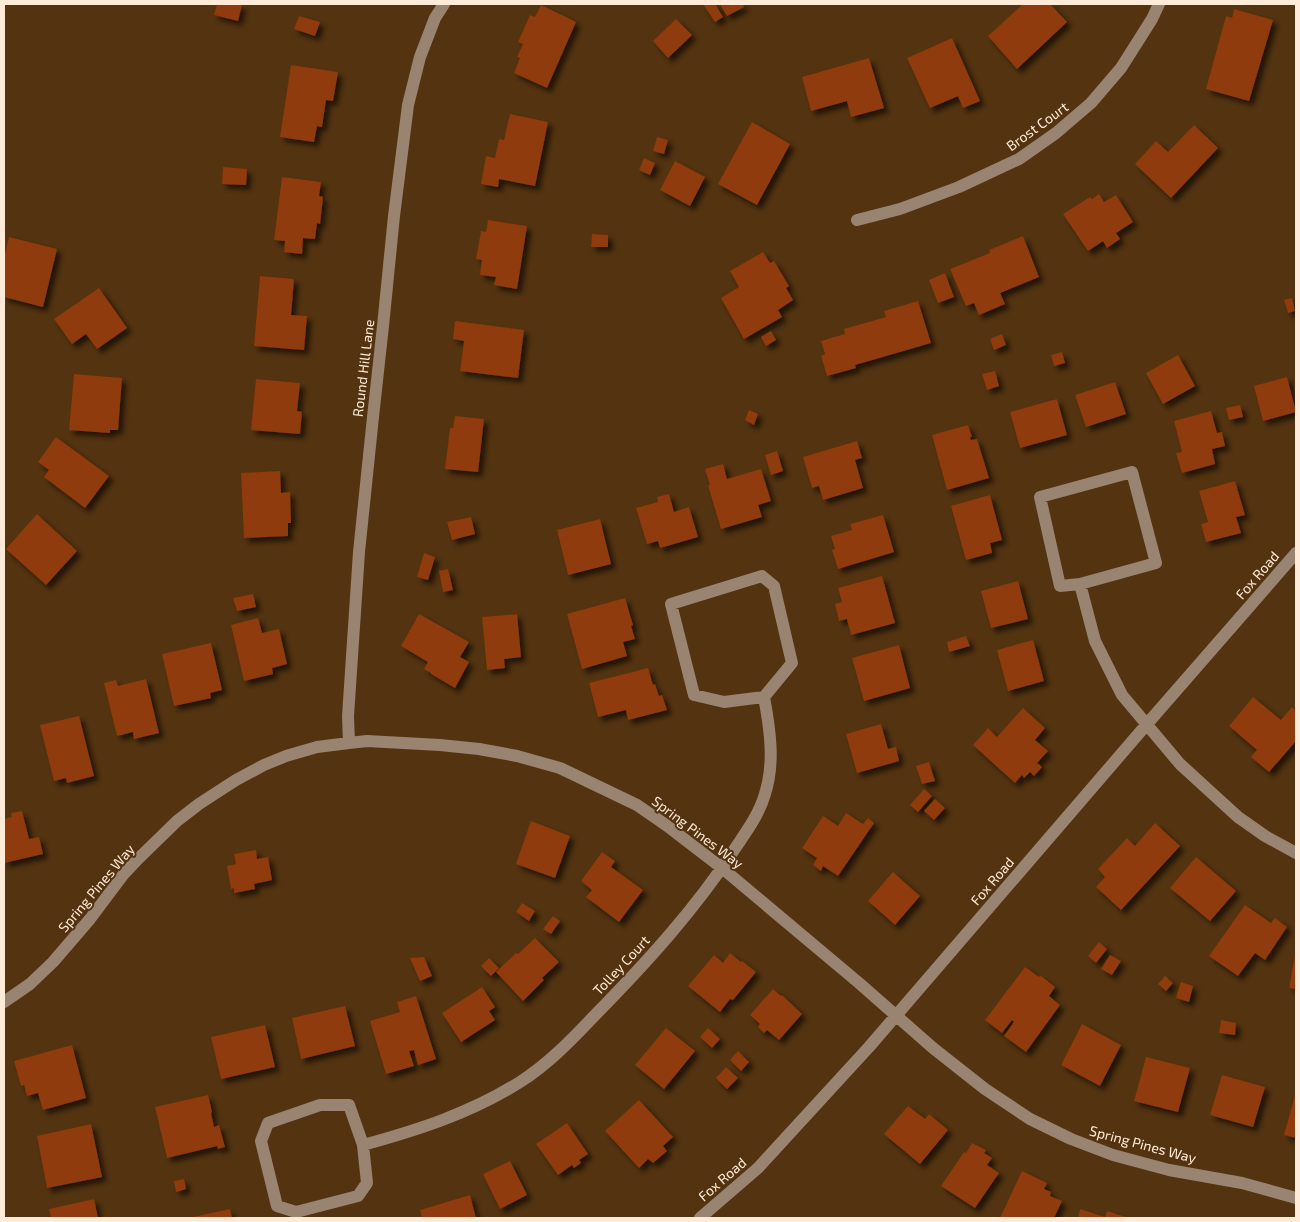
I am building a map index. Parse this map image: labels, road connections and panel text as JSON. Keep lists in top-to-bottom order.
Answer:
{
  "streets": {
    "street": [
      "Brost Court",
      "Round Hill Lane",
      "Fox Road",
      "Spring Pines Way",
      "Tolley Court"
    ]
  },
  "crossings": [
    ["Round Hill Lane", "Spring Pines Way"],
    ["Fox Road", "Spring Pines Way"],
    ["Spring Pines Way", "Tolley Court"]
  ]
}
